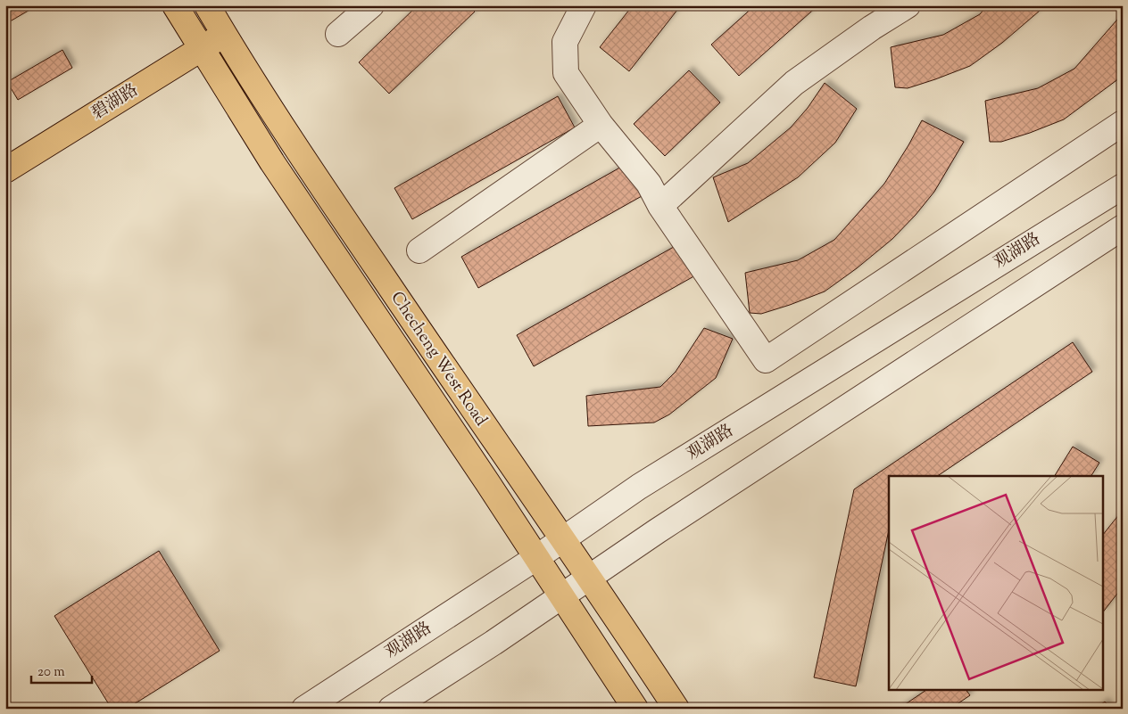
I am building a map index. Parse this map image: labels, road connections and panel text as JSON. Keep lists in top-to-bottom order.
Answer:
{
  "streets": {
    "main road": ["碧湖路", "Checheng West Road"],
    "street": ["观湖路"]
  },
  "crossings": [
    ["碧湖路", "Checheng West Road"],
    ["观湖路", "Checheng West Road"]
  ],
  "scale_bar": "20 m"
}
